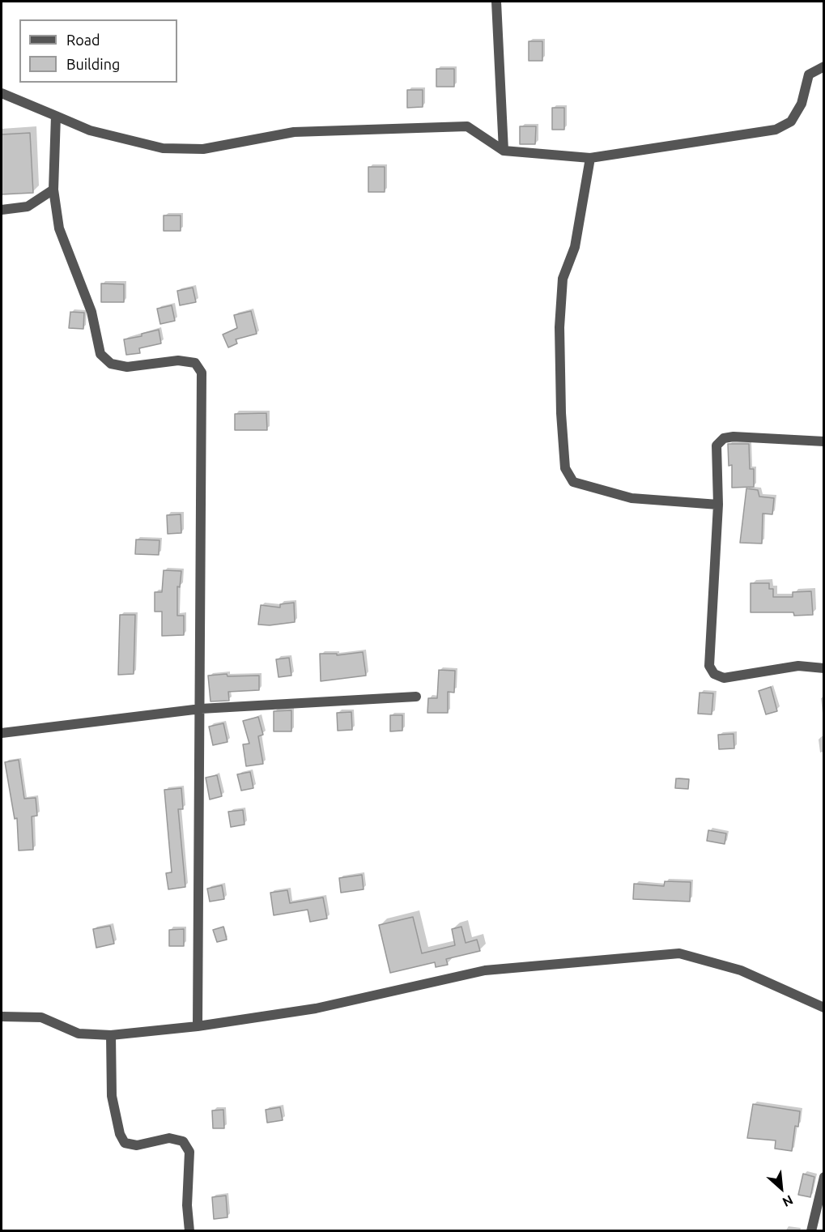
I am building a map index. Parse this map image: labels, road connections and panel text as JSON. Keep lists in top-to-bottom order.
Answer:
{
  "legend": ["Road", "Building"],
  "north": "bottom right"
}
